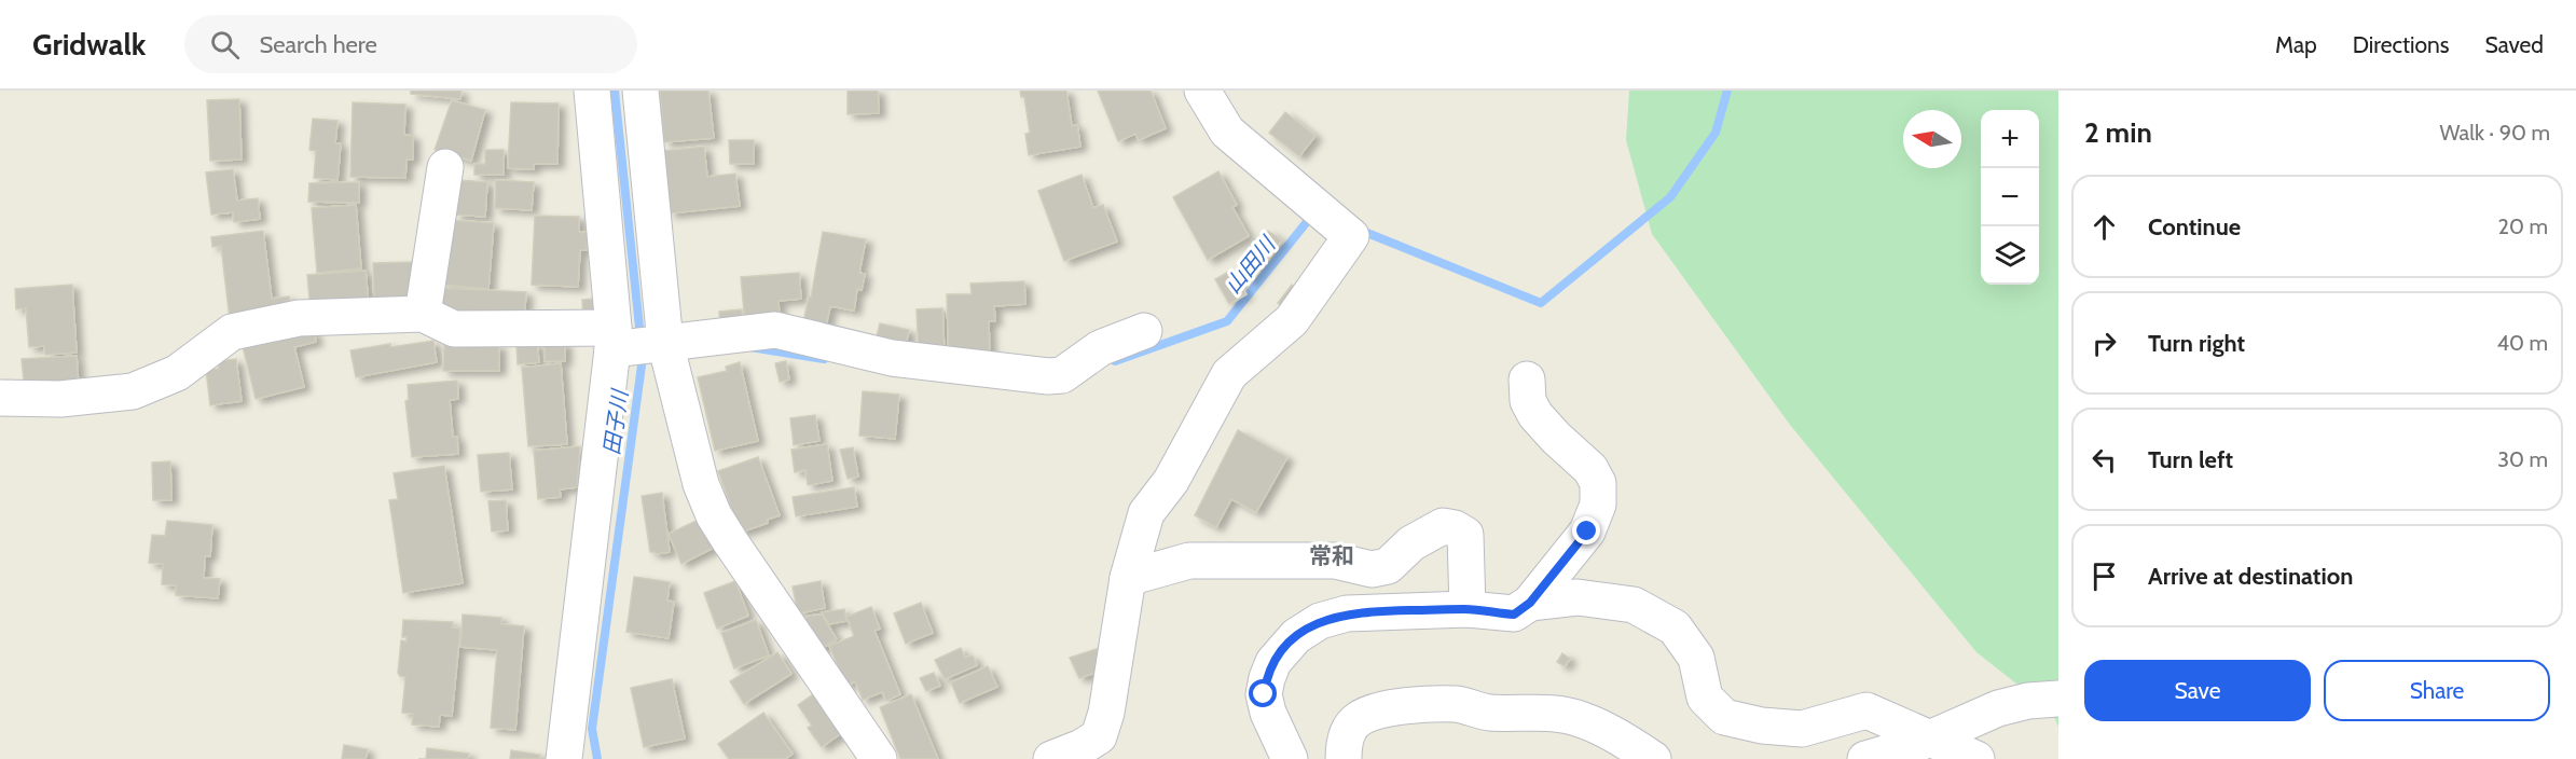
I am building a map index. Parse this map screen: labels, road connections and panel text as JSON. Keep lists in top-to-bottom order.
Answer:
{
  "districts": ["常和"],
  "water": ["山田川", "田子川"],
  "north": "left",
  "page": {
    "header": "Gridwalk",
    "search": "Search here",
    "nav": ["Map", "Directions", "Saved"],
    "heading": ["2 min", "Walk · 90 m"],
    "map_buttons": ["+", "−"],
    "list": [
      ["Continue", "20 m"],
      ["Turn right", "40 m"],
      ["Turn left", "30 m"],
      "Arrive at destination"
    ],
    "buttons": ["Save", "Share"]
  }
}
